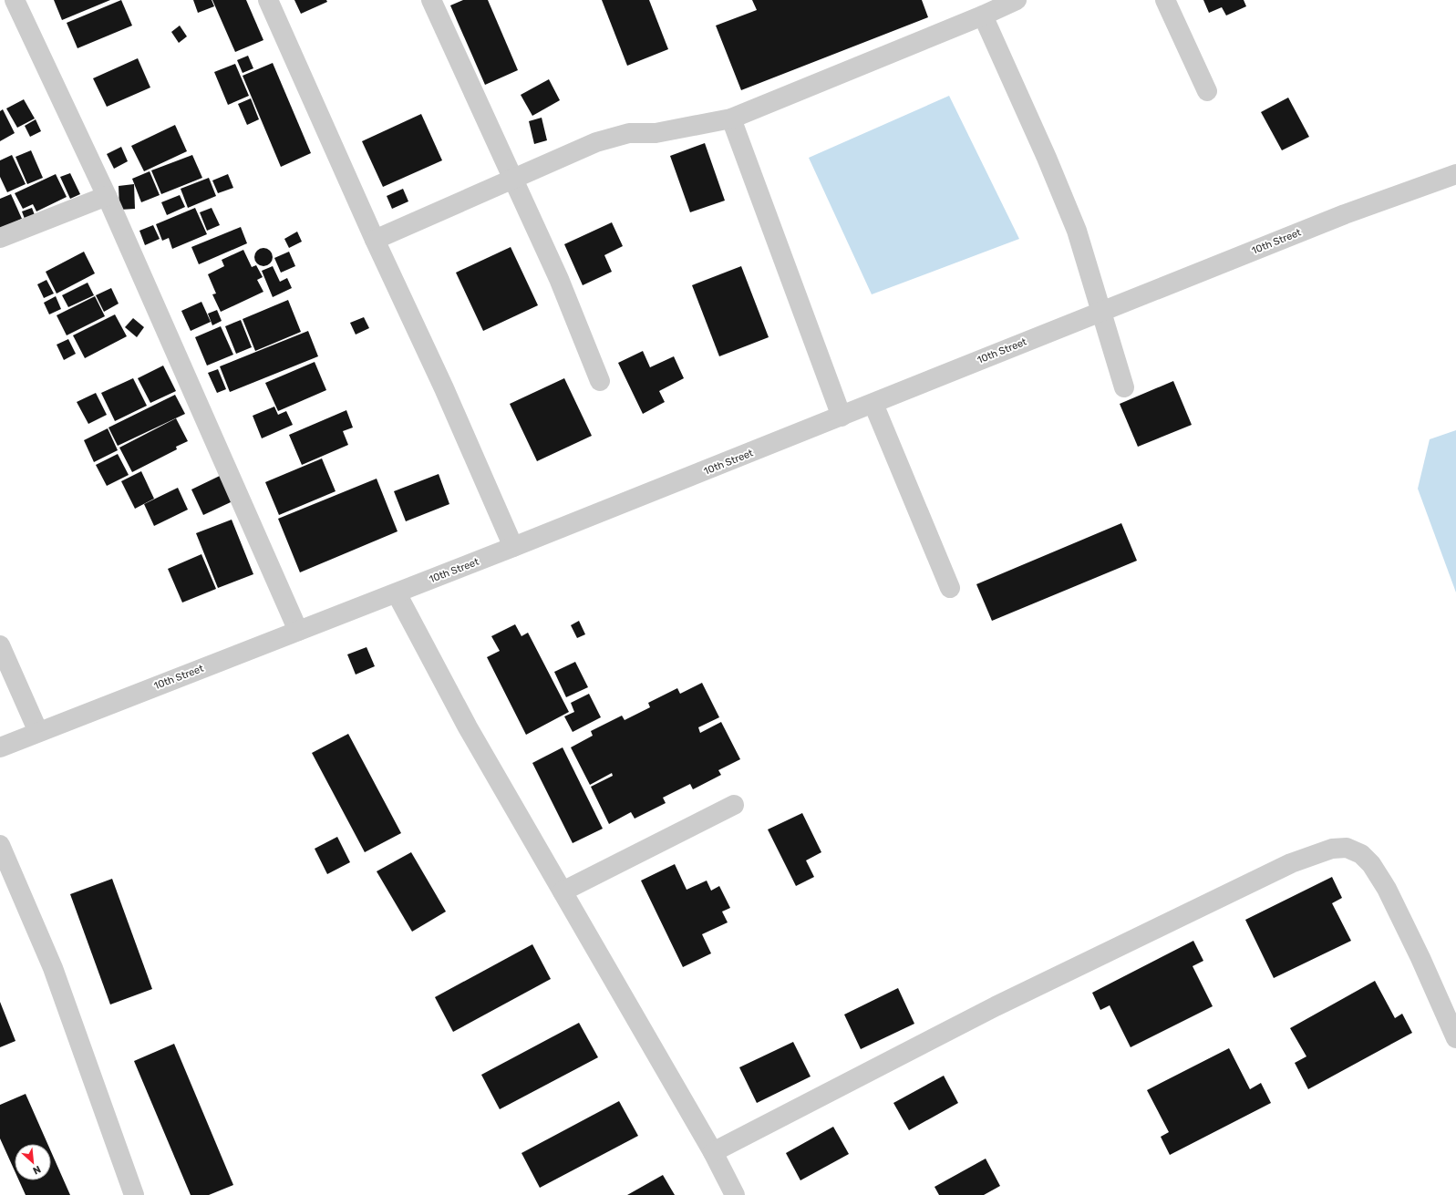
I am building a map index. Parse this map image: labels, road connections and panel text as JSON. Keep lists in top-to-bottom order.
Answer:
{
  "streets": {
    "street": ["10th Street"]
  },
  "north": "bottom right"
}
